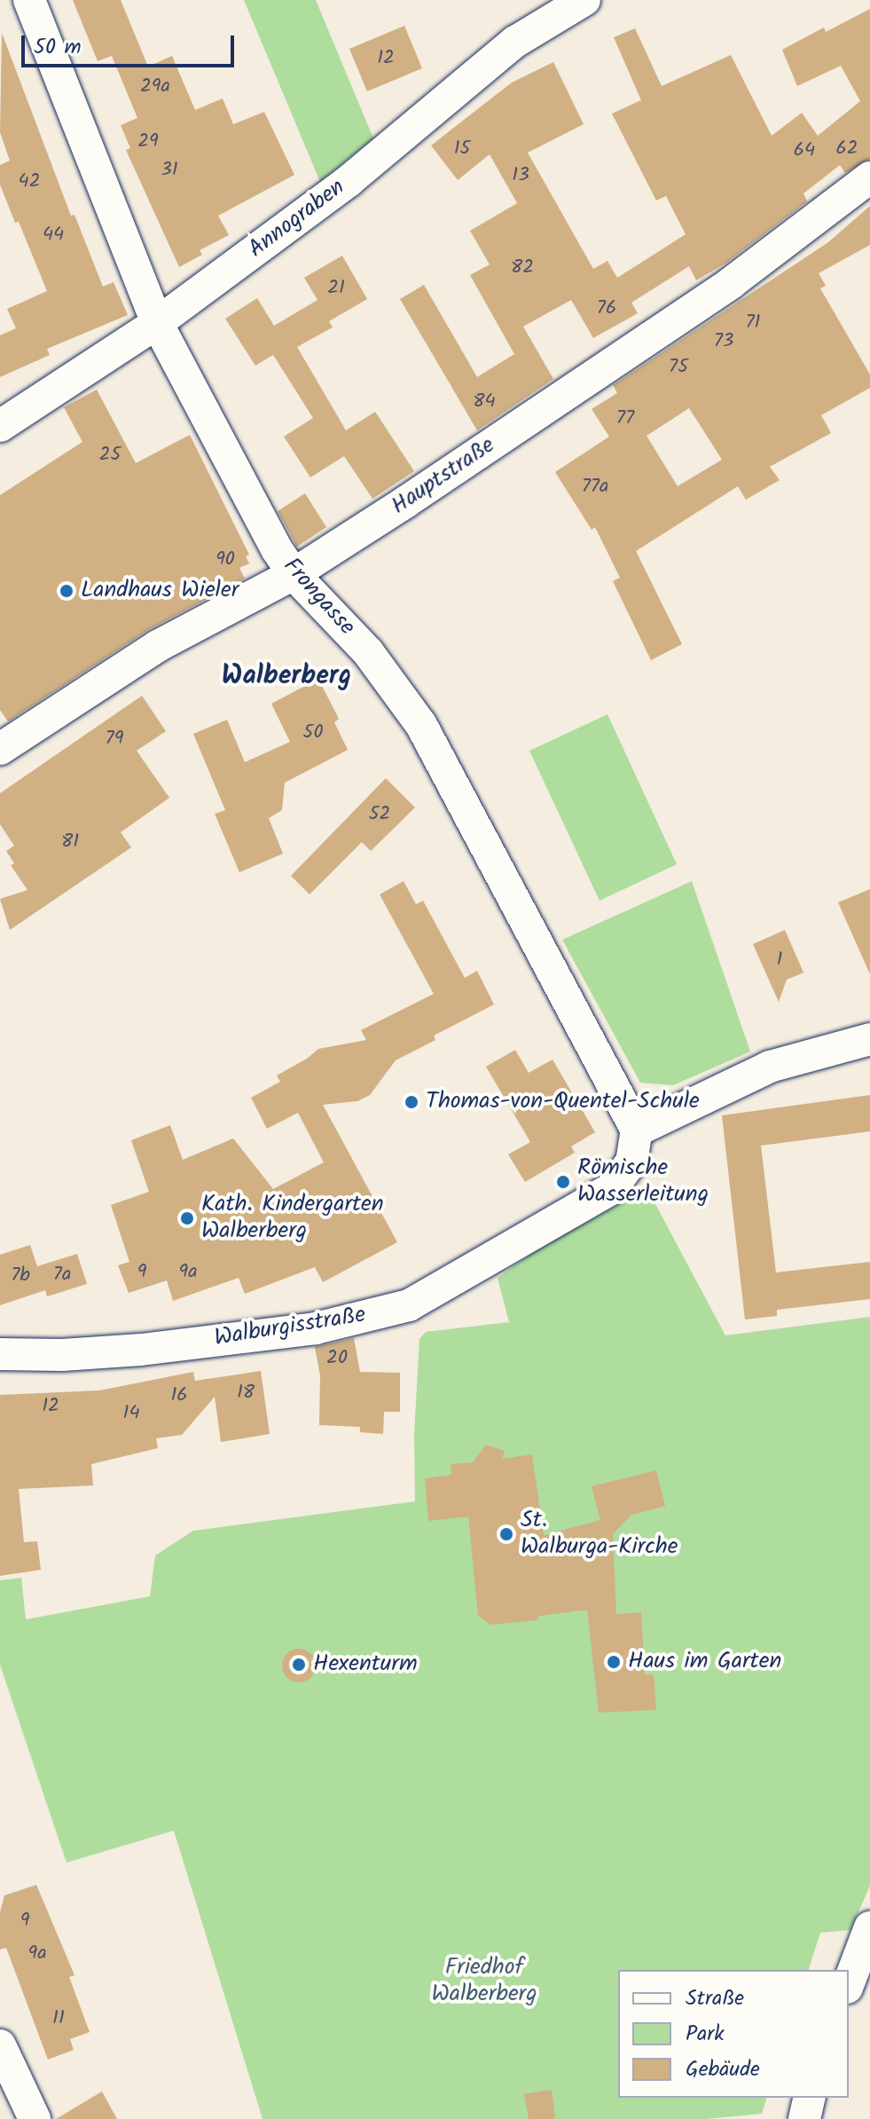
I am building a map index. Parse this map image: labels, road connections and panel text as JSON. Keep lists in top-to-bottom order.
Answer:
{
  "streets": {
    "street": [
      "Annograben",
      "Hauptstraße",
      "Frongasse",
      "Walburgisstraße"
    ]
  },
  "crossings": [
    ["Annograben", "Frongasse"],
    ["Hauptstraße", "Frongasse"],
    ["Frongasse", "Walburgisstraße"]
  ],
  "districts": ["Walberberg"],
  "parks": ["Friedhof Walberberg"],
  "places": [
    "Landhaus Wieler",
    "Thomas-von-Quentel-Schule",
    "Römische Wasserleitung",
    "Kath. Kindergarten Walberberg",
    "St. Walburga-Kirche",
    "Haus im Garten",
    "Hexenturm"
  ],
  "house_numbers": [
    "12",
    "29a",
    "29",
    "15",
    "62",
    "64",
    "31",
    "13",
    "42",
    "44",
    "82",
    "21",
    "76",
    "71",
    "73",
    "75",
    "84",
    "77",
    "25",
    "77a",
    "90",
    "50",
    "79",
    "52",
    "81",
    "1",
    "9",
    "9a",
    "7a",
    "7b",
    "20",
    "18",
    "16",
    "12",
    "14",
    "9",
    "9a",
    "11"
  ],
  "legend": ["Straße", "Park", "Gebäude"],
  "scale_bar": "50 m"
}
